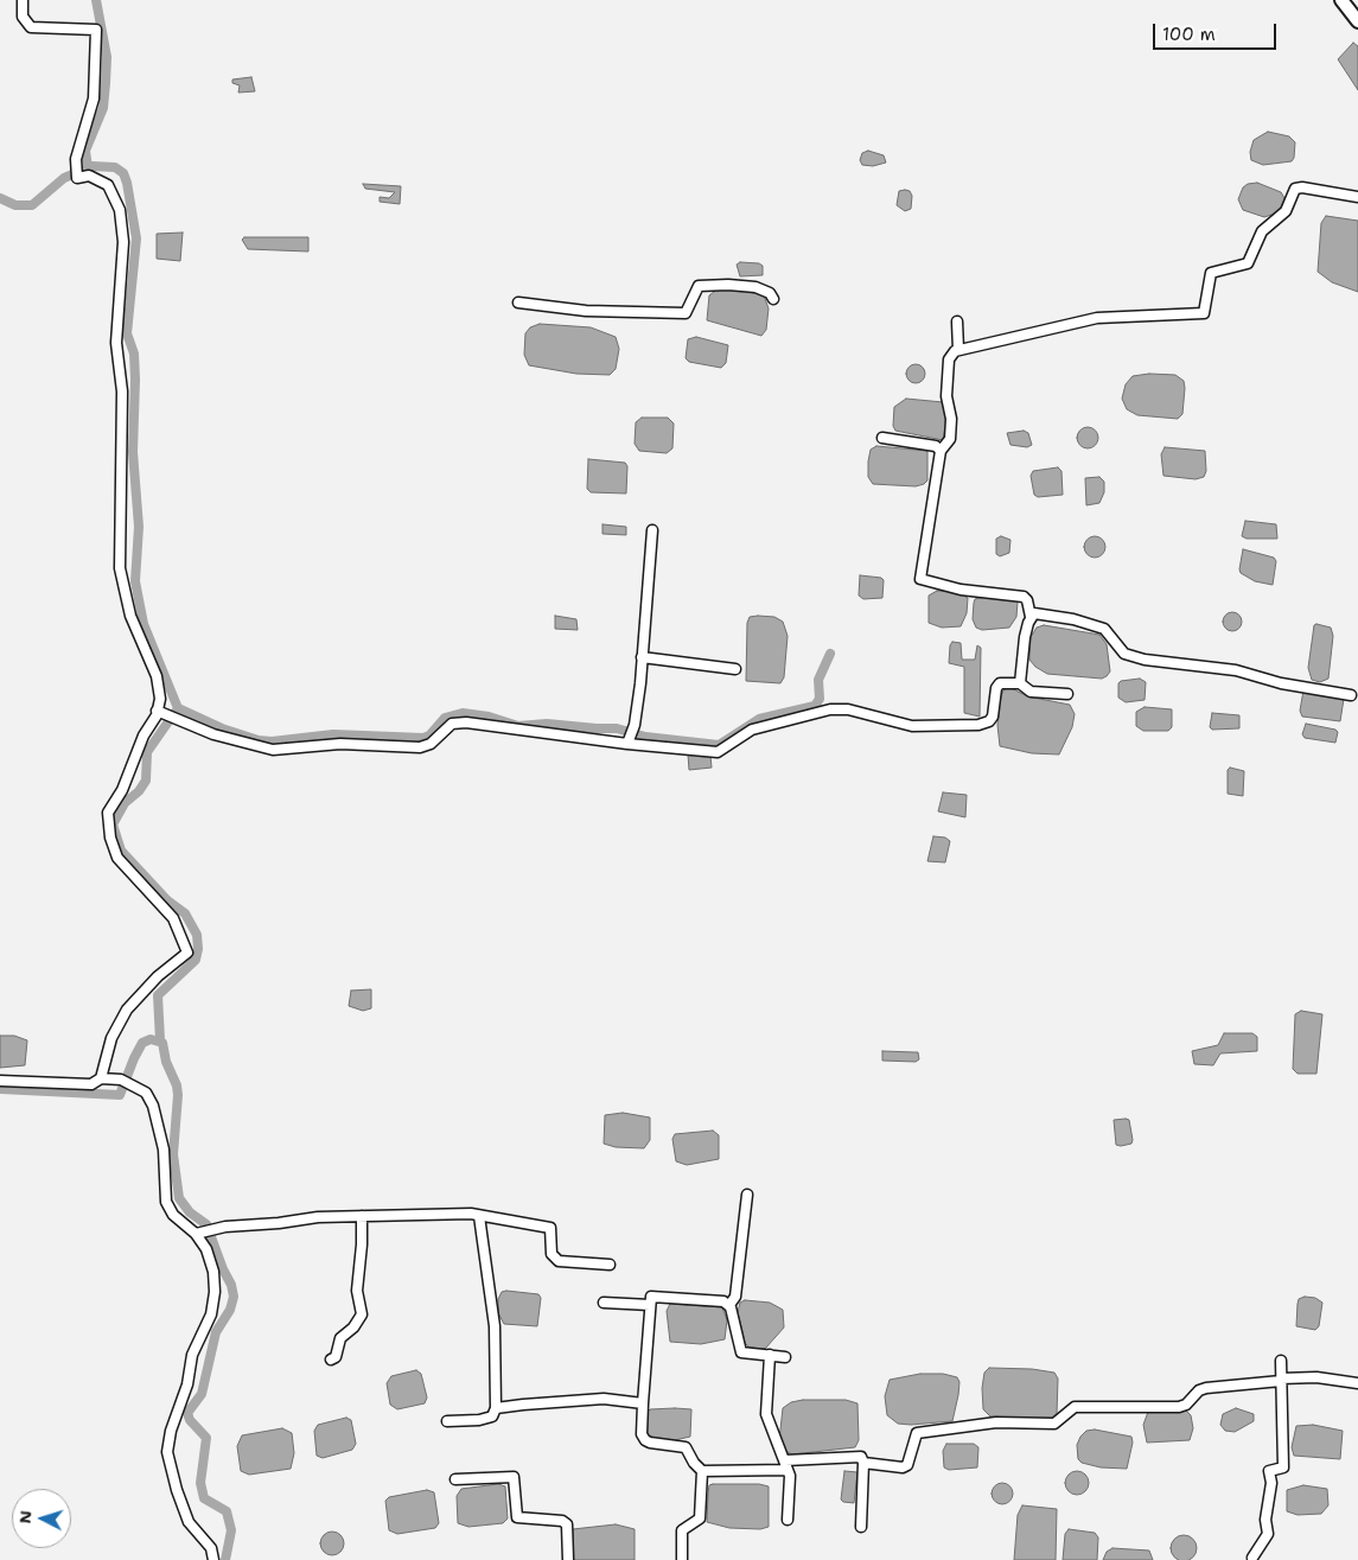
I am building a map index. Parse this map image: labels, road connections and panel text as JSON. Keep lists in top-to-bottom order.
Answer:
{
  "scale_bar": "100 m",
  "north": "left"
}
